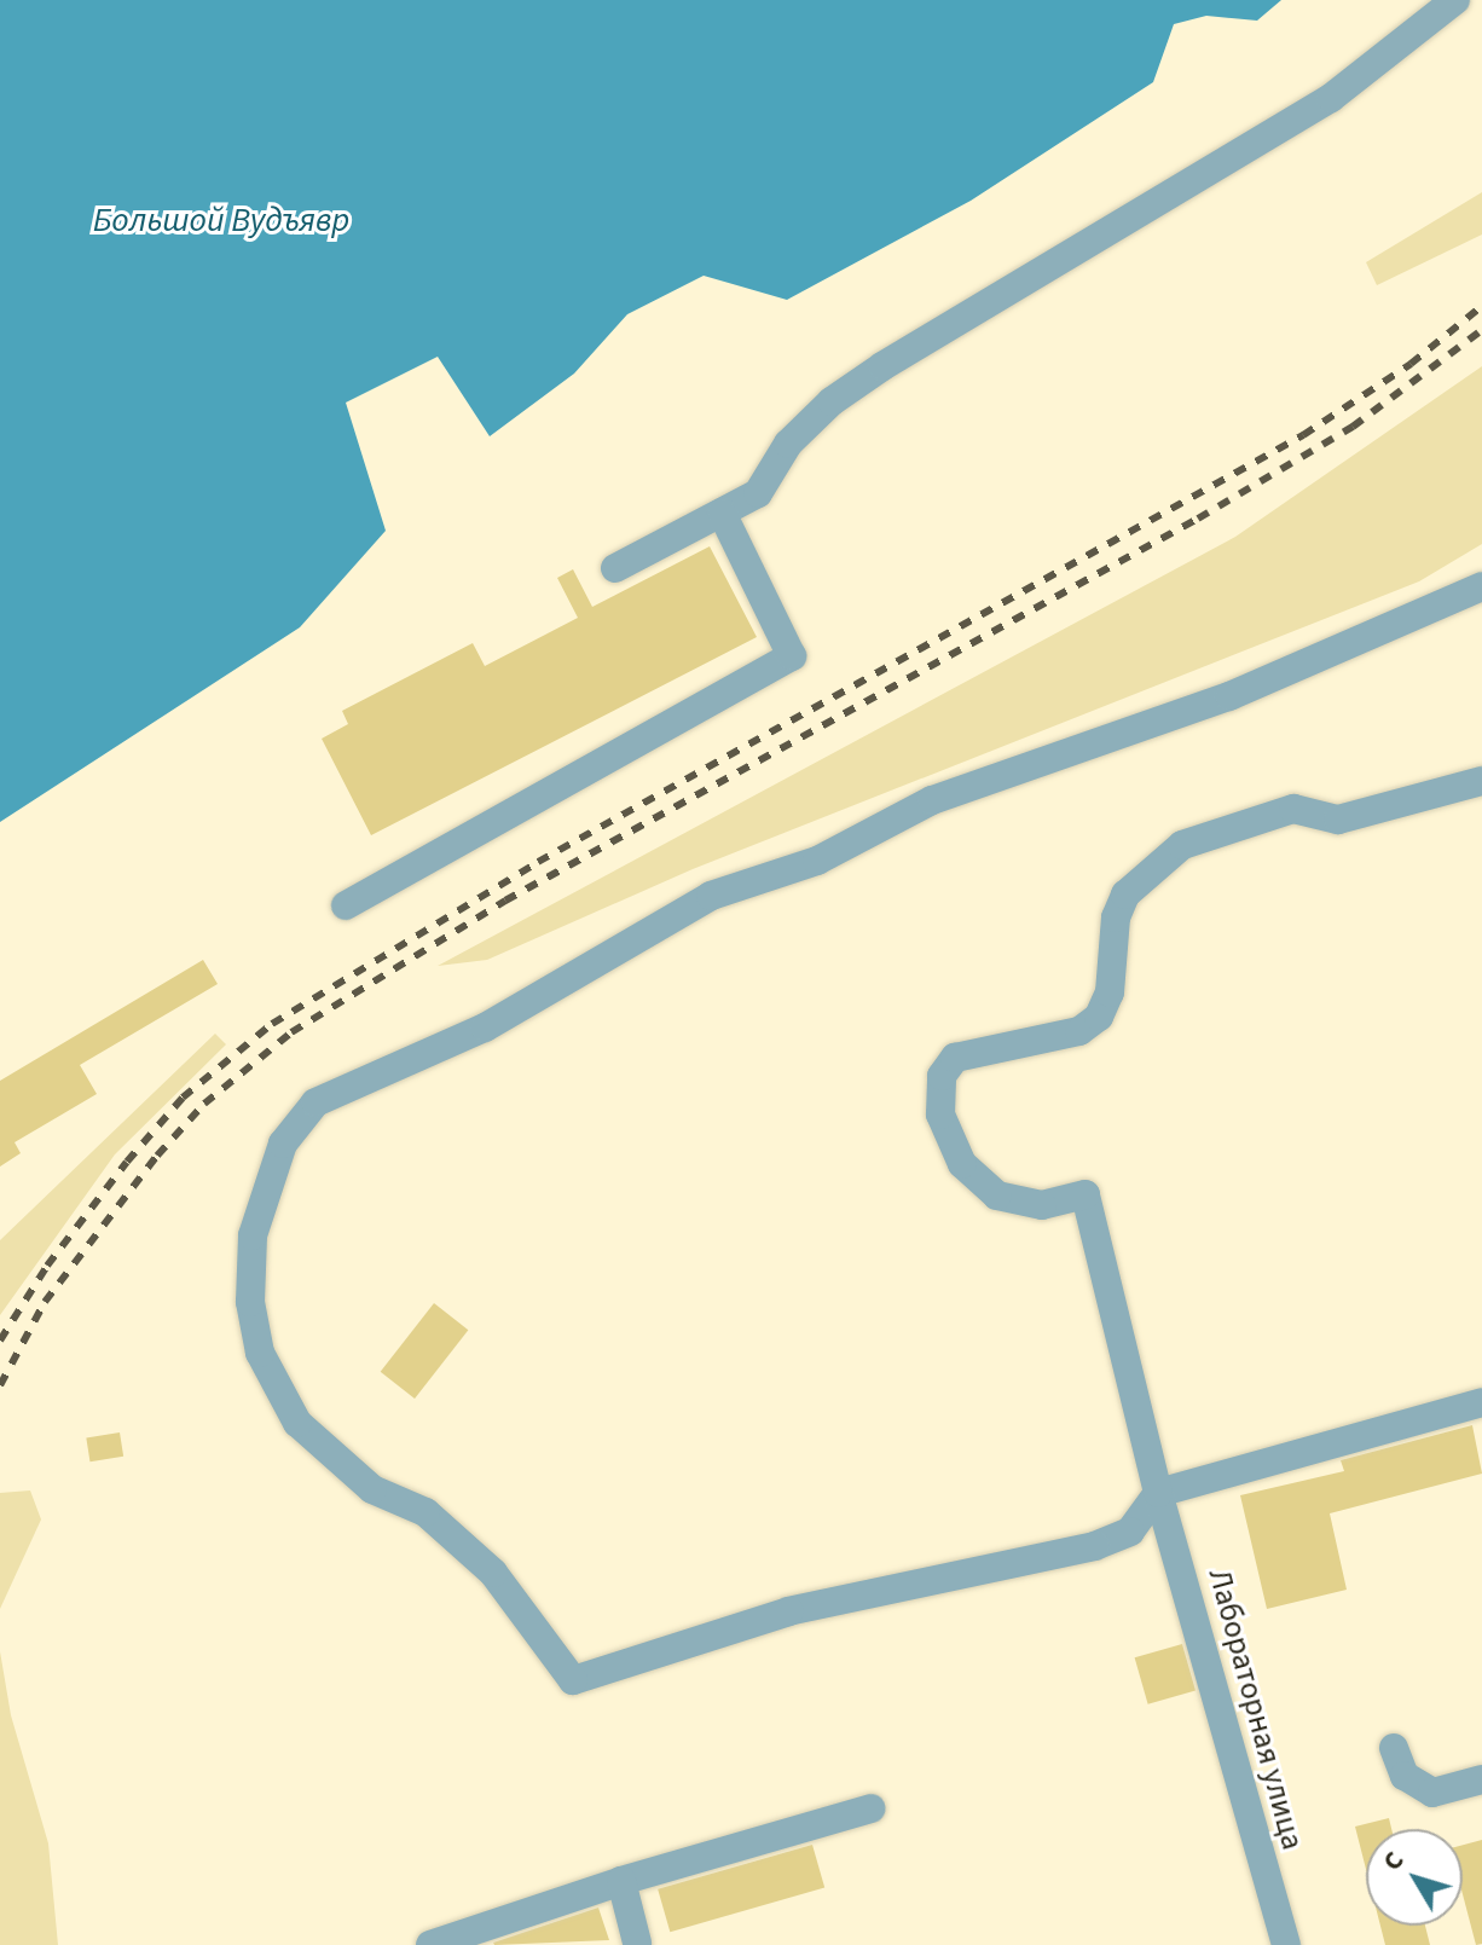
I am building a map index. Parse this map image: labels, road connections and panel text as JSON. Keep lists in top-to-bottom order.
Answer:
{
  "streets": {
    "street": ["Лабораторная улица"]
  },
  "water": ["Большой Вудъявр"],
  "north": "top left"
}
